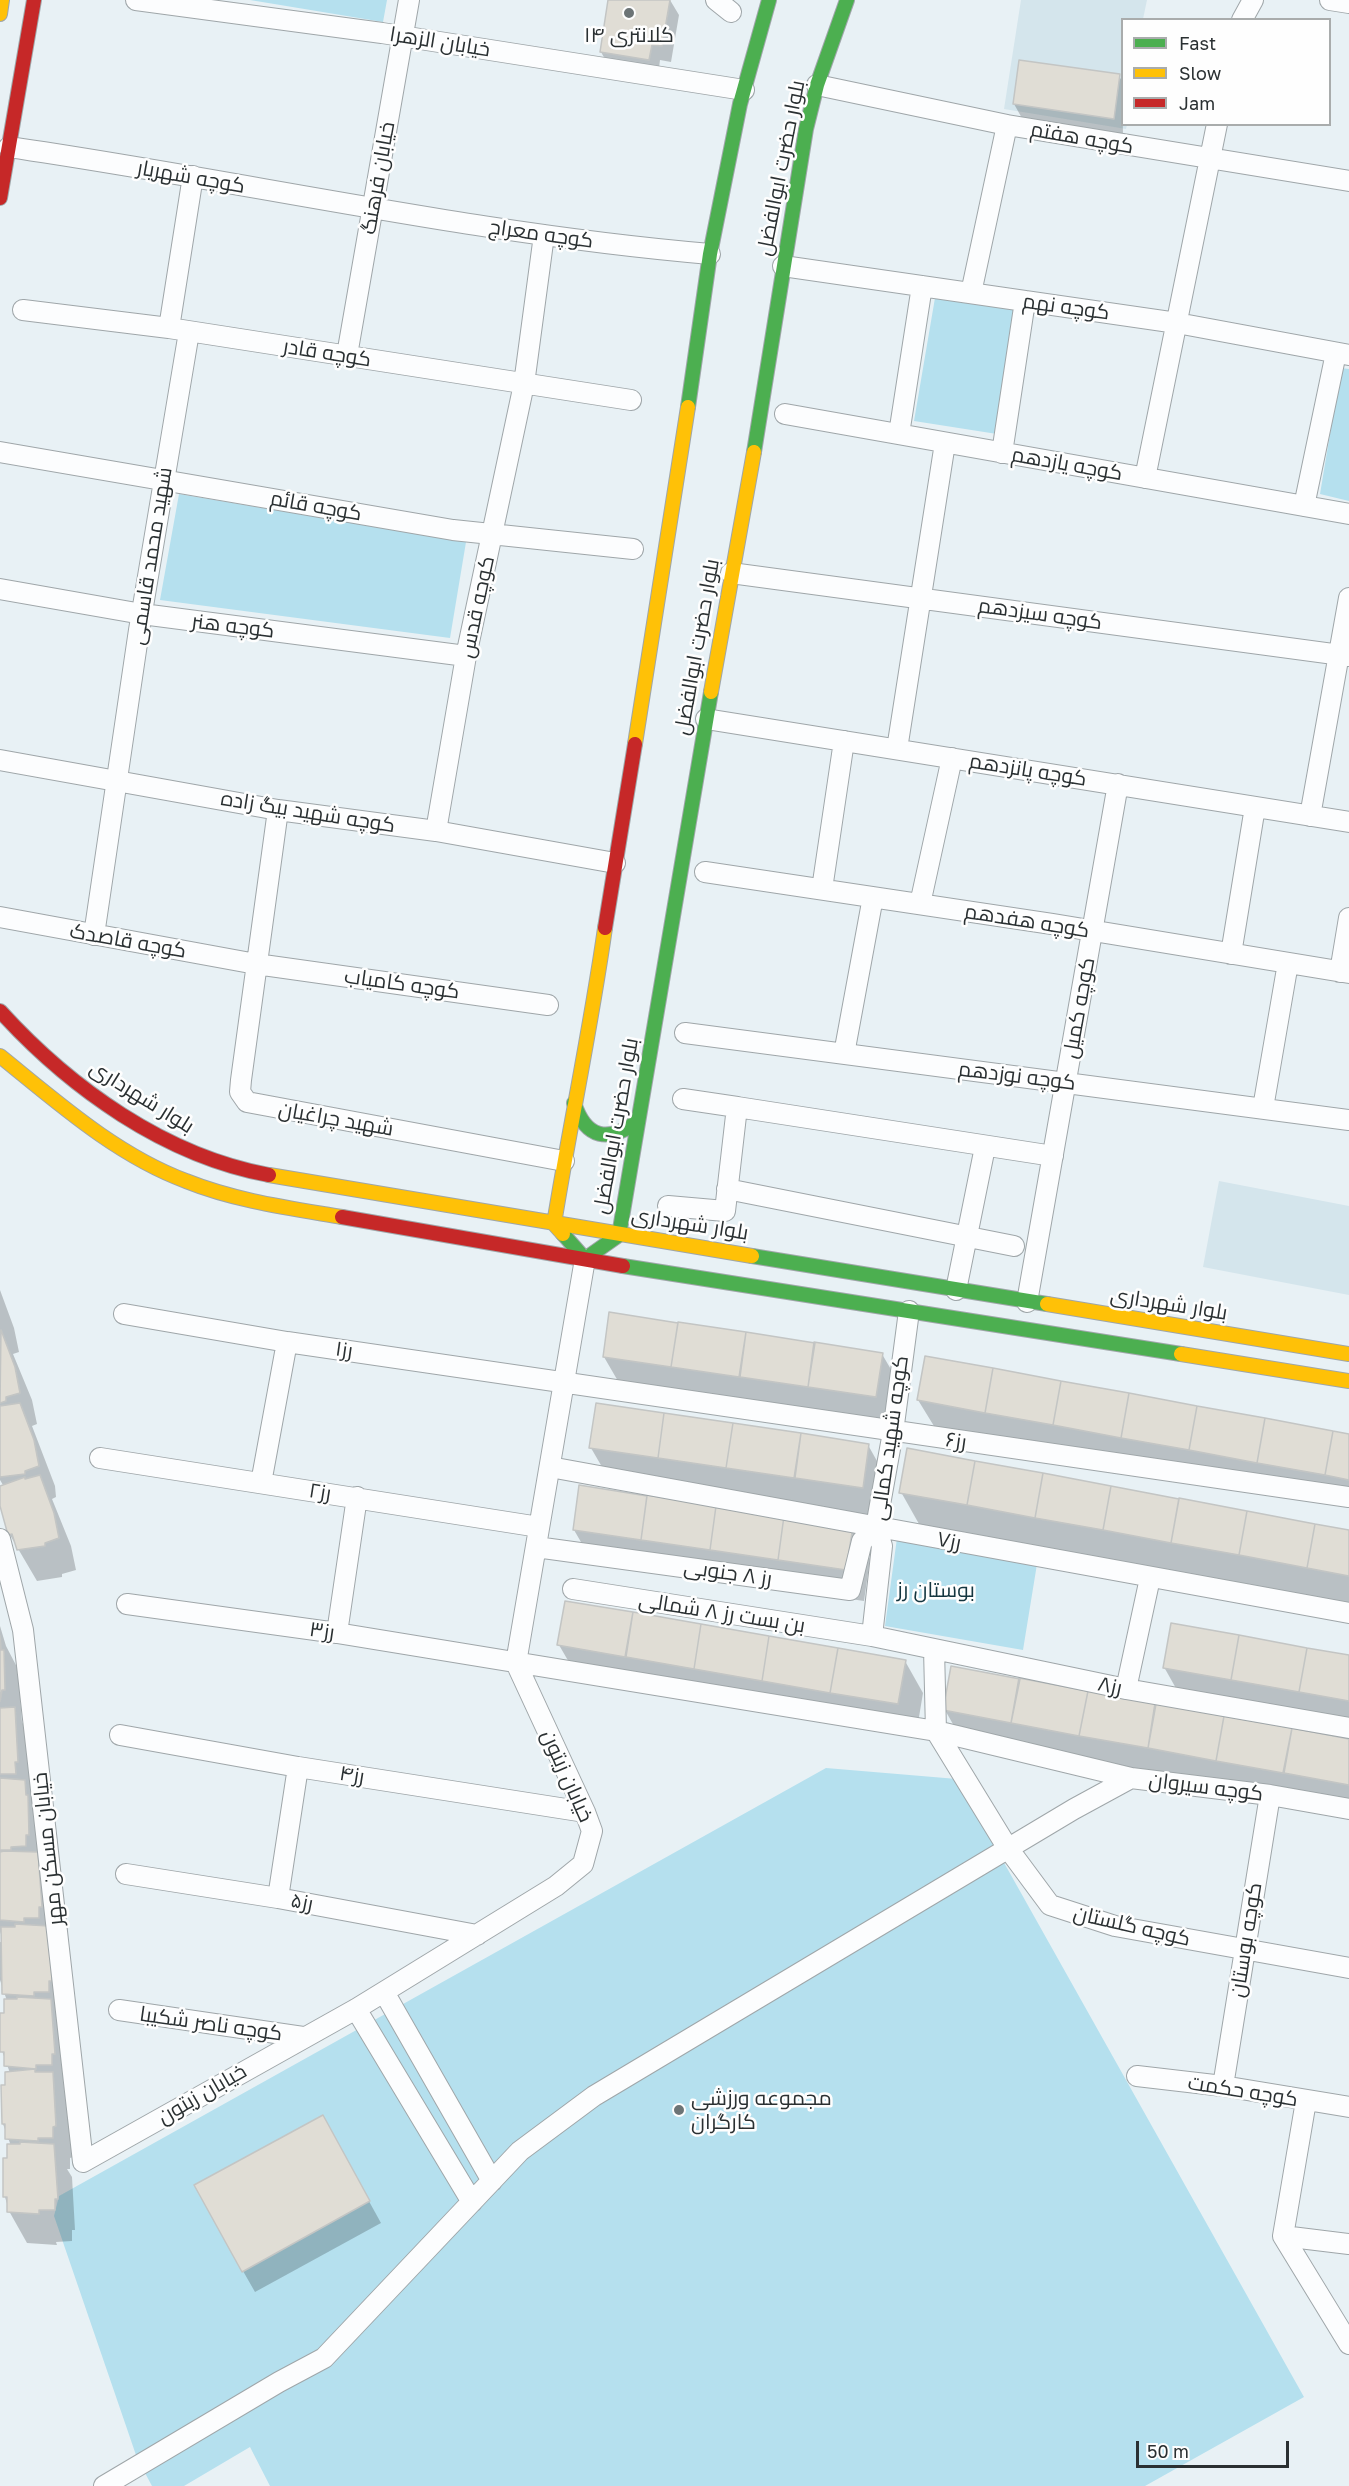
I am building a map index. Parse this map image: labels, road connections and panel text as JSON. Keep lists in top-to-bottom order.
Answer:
{
  "streets": {
    "main road": ["بلوار حضرت ابوالفضل", "بلوار شهرداری"],
    "street": [
      "خیابان الزهرا",
      "کوچه هفتم",
      "کوچه شهریار",
      "خیابان فرهنگ",
      "کوچه معراج",
      "کوچه نهم",
      "کوچه قادر",
      "کوچه یازدهم",
      "کوچه قائم",
      "شهید محمد قاسمی",
      "کوچه قدس",
      "کوچه سیزدهم",
      "کوچه هنر",
      "کوچه پانزدهم",
      "کوچه شهید بیگ زاده",
      "کوچه هفدهم",
      "کوچه قاصدک",
      "کوچه کامیاب",
      "کوچه کمیل",
      "کوچه نوزدهم",
      "شهید چراغیان",
      "رز۱",
      "کوچه شهید کمالی",
      "رز۶",
      "رز۲",
      "رز۷",
      "رز ۸ جنوبی",
      "بن بست رز ۸ شمالی",
      "رز۳",
      "رز۸",
      "رز۴",
      "خیابان زیتون",
      "کوچه سیروان",
      "خیابان مسکن مهر",
      "رز۵",
      "کوچه گلستان",
      "کوچه بوستان",
      "کوچه ناصر شکیبا",
      "کوچه حکمت"
    ]
  },
  "crossings": [
    ["خیابان الزهرا", "بلوار حضرت ابوالفضل"],
    ["خیابان الزهرا", "خیابان فرهنگ"],
    ["کوچه هفتم", "بلوار حضرت ابوالفضل"],
    ["بلوار حضرت ابوالفضل", "کوچه معراج"],
    ["بلوار حضرت ابوالفضل", "کوچه نهم"],
    ["بلوار حضرت ابوالفضل", "کوچه سیزدهم"],
    ["بلوار حضرت ابوالفضل", "کوچه پانزدهم"],
    ["بلوار حضرت ابوالفضل", "کوچه شهید بیگ زاده"],
    ["بلوار حضرت ابوالفضل", "بلوار شهرداری"],
    ["بلوار حضرت ابوالفضل", "شهید چراغیان"],
    ["کوچه شهریار", "خیابان فرهنگ"],
    ["کوچه شهریار", "کوچه معراج"],
    ["خیابان فرهنگ", "کوچه معراج"],
    ["خیابان فرهنگ", "کوچه قادر"],
    ["کوچه معراج", "کوچه قدس"],
    ["کوچه قادر", "شهید محمد قاسمی"],
    ["کوچه قادر", "کوچه قدس"],
    ["کوچه قائم", "شهید محمد قاسمی"],
    ["کوچه قائم", "کوچه قدس"],
    ["شهید محمد قاسمی", "کوچه هنر"],
    ["شهید محمد قاسمی", "کوچه شهید بیگ زاده"],
    ["شهید محمد قاسمی", "کوچه قاصدک"],
    ["کوچه قدس", "کوچه هنر"],
    ["کوچه قدس", "کوچه شهید بیگ زاده"],
    ["کوچه پانزدهم", "کوچه کمیل"],
    ["کوچه شهید بیگ زاده", "شهید چراغیان"],
    ["کوچه هفدهم", "کوچه کمیل"],
    ["کوچه قاصدک", "کوچه کامیاب"],
    ["کوچه قاصدک", "شهید چراغیان"],
    ["کوچه کامیاب", "شهید چراغیان"],
    ["کوچه کمیل", "کوچه نوزدهم"],
    ["کوچه کمیل", "بلوار شهرداری"],
    ["رز۱", "رز۶"],
    ["کوچه شهید کمالی", "رز۶"],
    ["کوچه شهید کمالی", "رز۷"],
    ["کوچه شهید کمالی", "رز ۸ جنوبی"],
    ["کوچه شهید کمالی", "بن بست رز ۸ شمالی"],
    ["کوچه شهید کمالی", "رز۸"],
    ["رز۲", "رز ۸ جنوبی"],
    ["رز۷", "رز ۸ جنوبی"],
    ["بن بست رز ۸ شمالی", "رز۸"],
    ["رز۳", "خیابان زیتون"],
    ["رز۳", "کوچه سیروان"],
    ["رز۳", "کوچه گلستان"],
    ["رز۴", "خیابان زیتون"],
    ["خیابان زیتون", "خیابان مسکن مهر"],
    ["خیابان زیتون", "رز۵"],
    ["خیابان زیتون", "کوچه ناصر شکیبا"],
    ["کوچه سیروان", "کوچه گلستان"],
    ["کوچه سیروان", "کوچه بوستان"],
    ["کوچه گلستان", "کوچه بوستان"],
    ["کوچه بوستان", "کوچه حکمت"]
  ],
  "parks": ["بوستان رز"],
  "places": ["کلانتری ۱۴", "مجموعه ورزشی کارگران"],
  "legend": ["Fast", "Slow", "Jam"],
  "scale_bar": "50 m"
}
